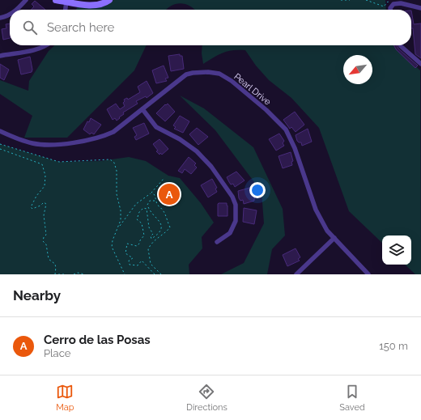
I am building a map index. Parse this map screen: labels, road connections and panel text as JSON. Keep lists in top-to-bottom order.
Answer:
{
  "streets": {
    "street": ["Pearl Drive"]
  },
  "north": "bottom left",
  "page": {
    "search": "Search here",
    "pins": "A",
    "heading": "Nearby",
    "list": [
      {
        "mark": "A",
        "name": "Cerro de las Posas",
        "note": "Place",
        "value": "150 m"
      }
    ],
    "nav": ["Map", "Directions", "Saved"]
  }
}
